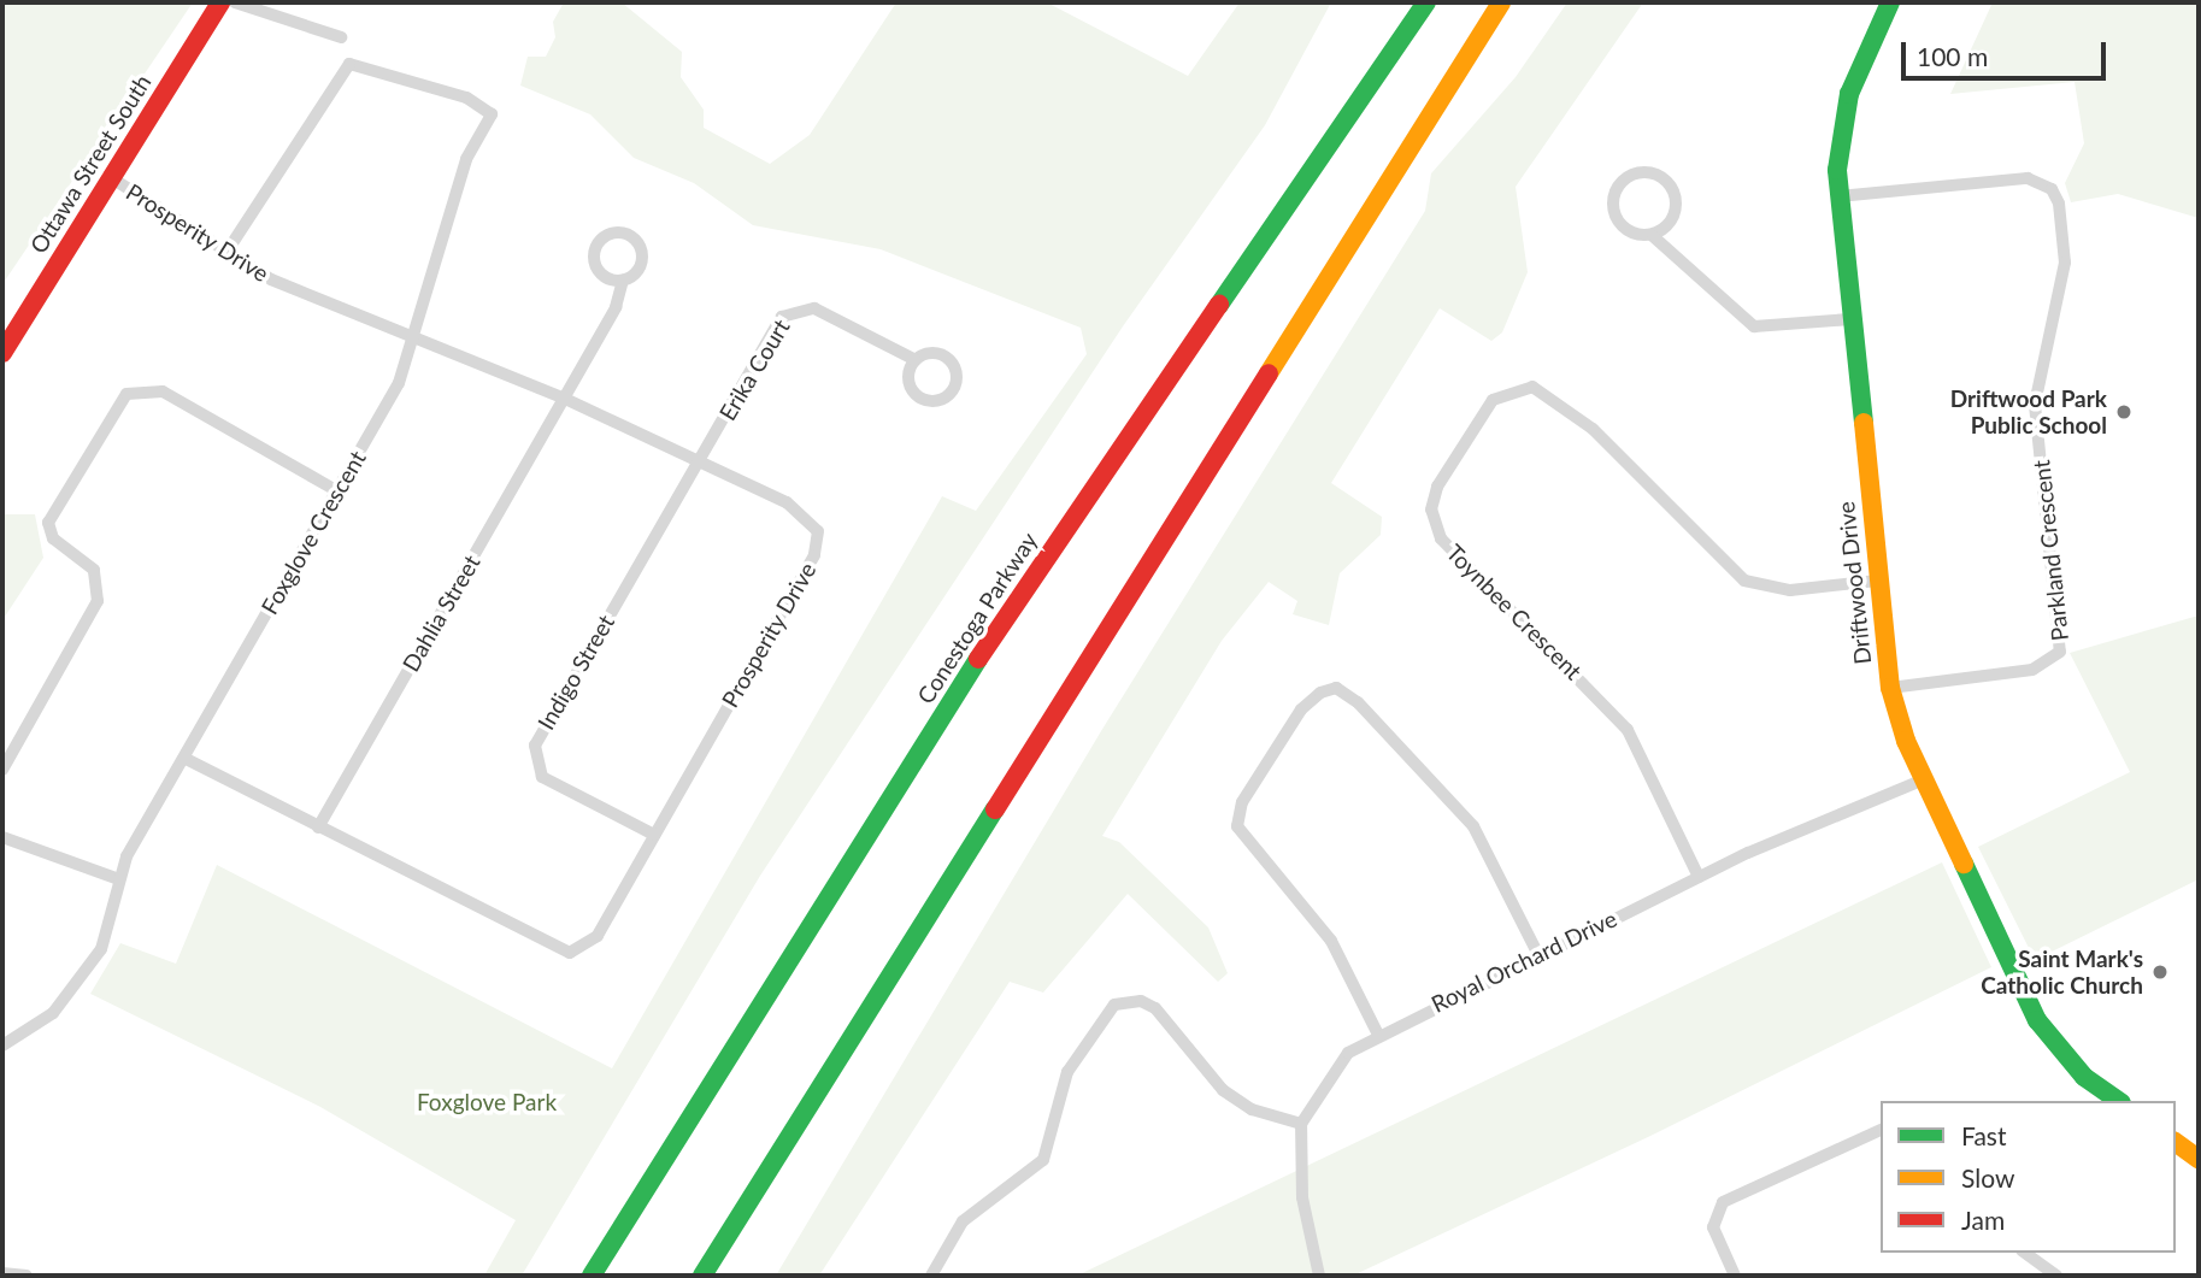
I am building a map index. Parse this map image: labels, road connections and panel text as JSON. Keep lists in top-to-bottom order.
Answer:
{
  "streets": {
    "main road": ["Ottawa Street South", "Driftwood Drive", "Conestoga Parkway"],
    "street": [
      "Prosperity Drive",
      "Erika Court",
      "Foxglove Crescent",
      "Parkland Crescent",
      "Toynbee Crescent",
      "Dahlia Street",
      "Indigo Street",
      "Royal Orchard Drive"
    ]
  },
  "crossings": [
    ["Ottawa Street South", "Prosperity Drive"],
    ["Prosperity Drive", "Erika Court"],
    ["Prosperity Drive", "Foxglove Crescent"],
    ["Prosperity Drive", "Dahlia Street"],
    ["Prosperity Drive", "Indigo Street"],
    ["Erika Court", "Indigo Street"],
    ["Parkland Crescent", "Driftwood Drive"],
    ["Driftwood Drive", "Toynbee Crescent"],
    ["Driftwood Drive", "Royal Orchard Drive"],
    ["Toynbee Crescent", "Royal Orchard Drive"]
  ],
  "parks": ["Foxglove Park"],
  "places": ["Driftwood Park Public School", "Saint Mark's Catholic Church"],
  "legend": ["Fast", "Slow", "Jam"],
  "scale_bar": "100 m"
}
